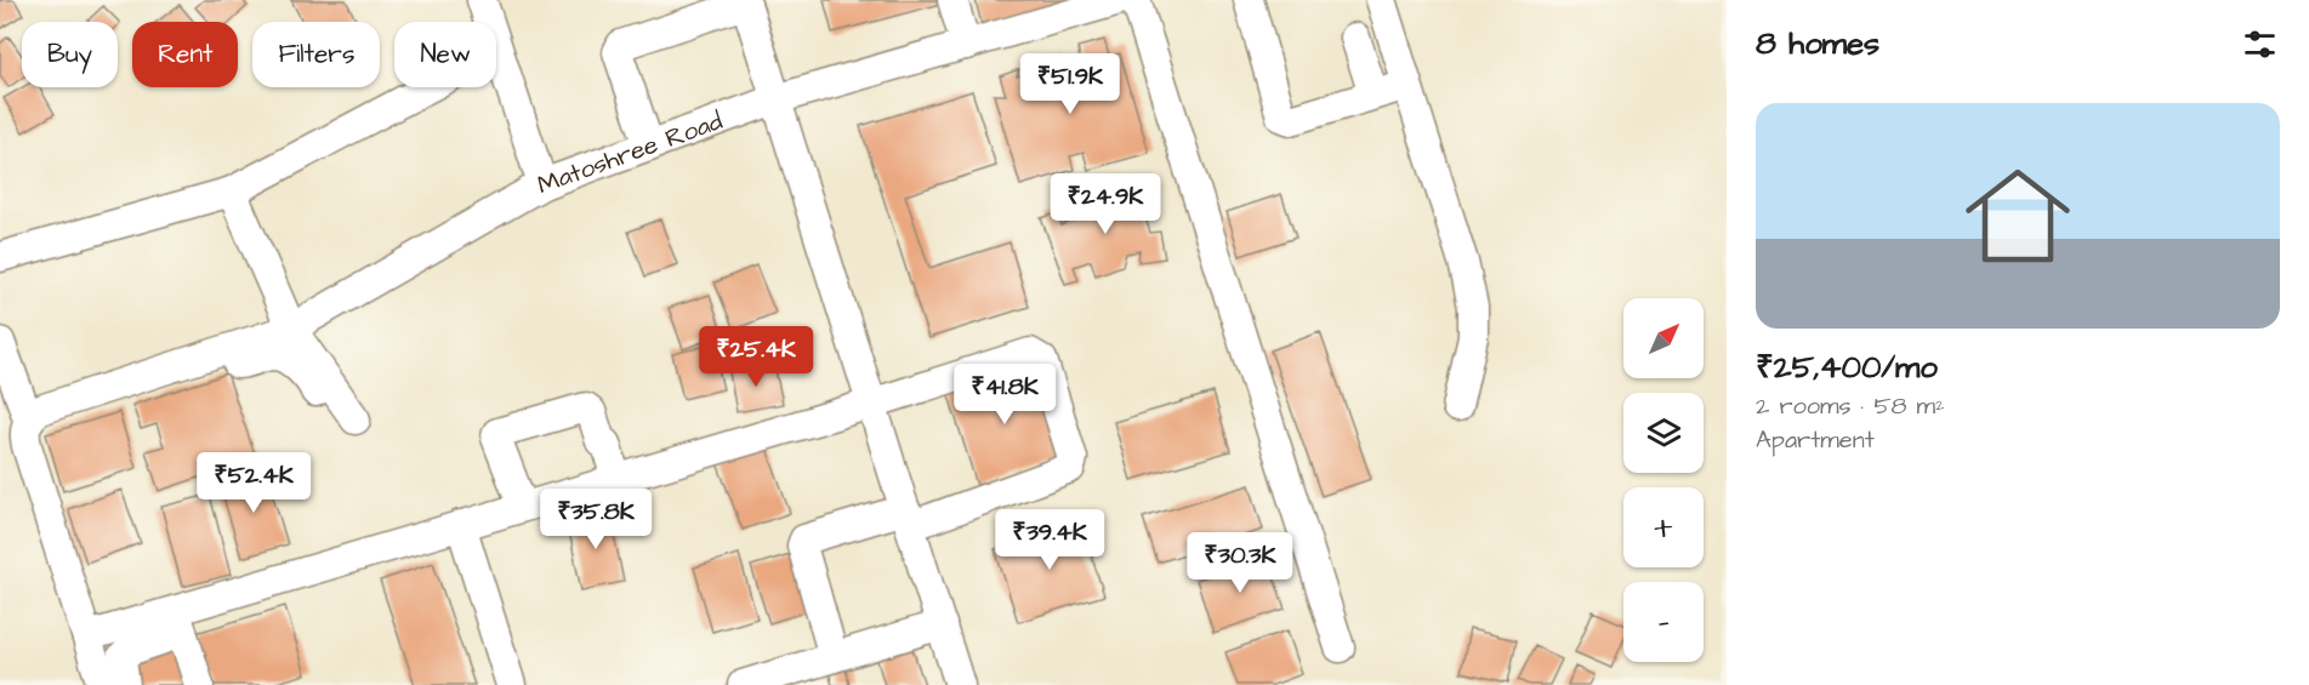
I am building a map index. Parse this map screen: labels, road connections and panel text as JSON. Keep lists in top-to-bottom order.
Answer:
{
  "streets": {
    "street": ["Matoshree Road"]
  },
  "north": "top right",
  "page": {
    "heading": "8 homes",
    "chip": [
      "Buy",
      "Rent",
      "Filters",
      "New"
    ],
    "price": [
      "₹51.9K",
      "₹24.9K",
      "₹25.4K",
      "₹41.8K",
      "₹52.4K",
      "₹35.8K",
      "₹39.4K",
      "₹30.3K"
    ],
    "list": [
      {
        "name": "₹25,400/mo",
        "note": "2 rooms · 58 m² · Apartment"
      }
    ],
    "map_buttons": ["+", "−"]
  }
}
